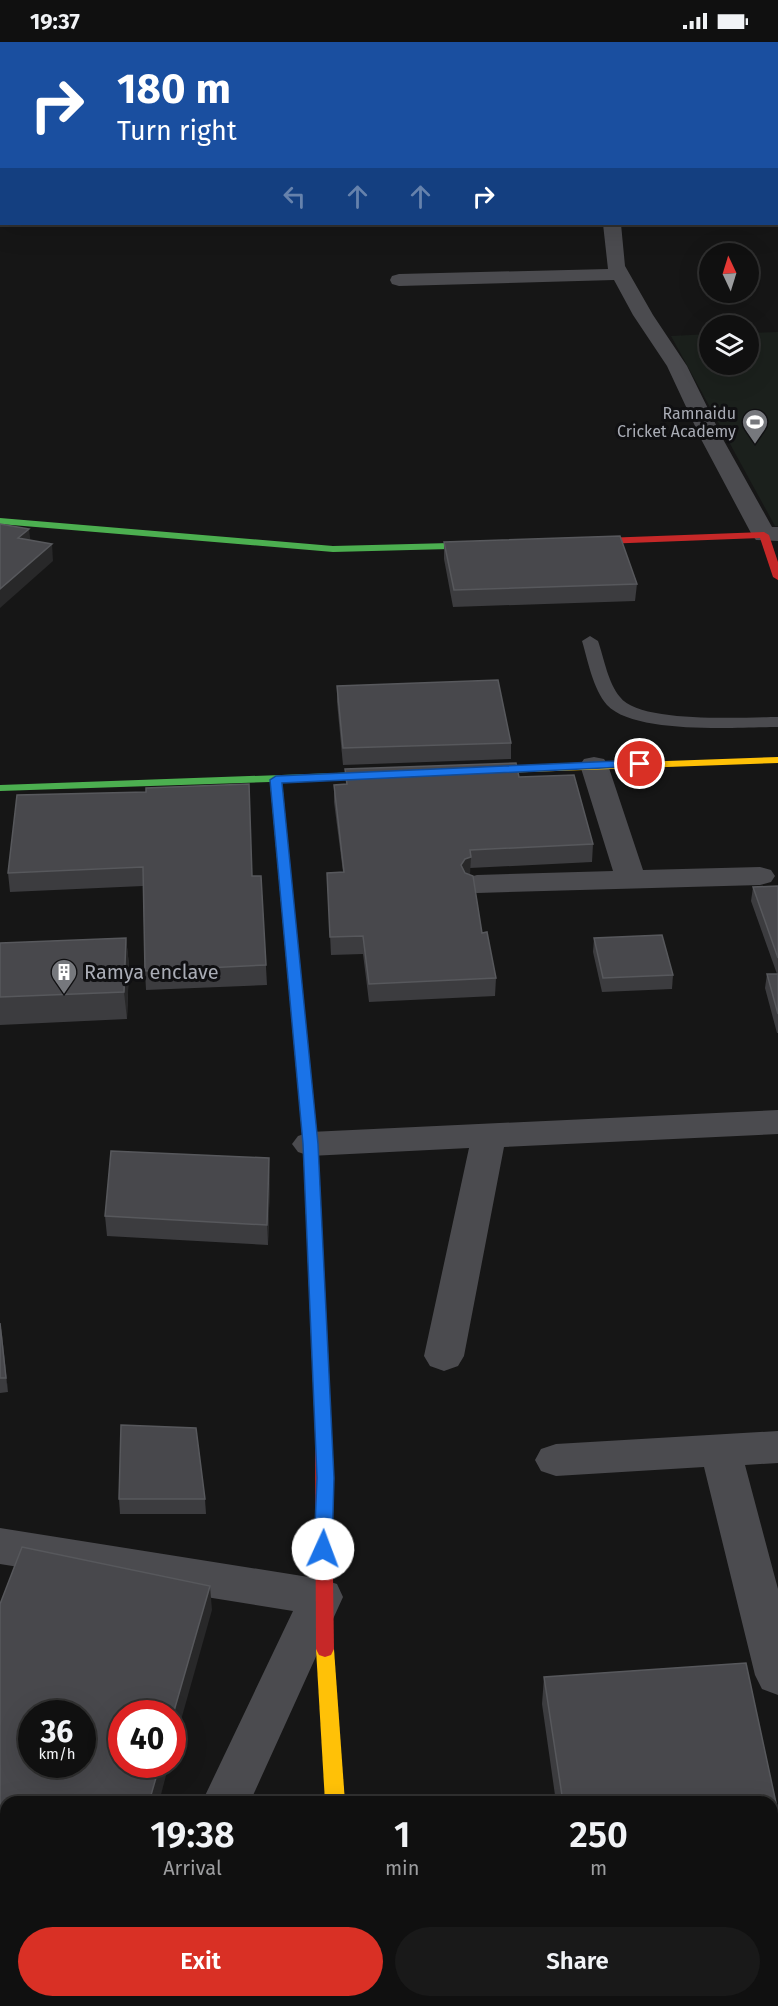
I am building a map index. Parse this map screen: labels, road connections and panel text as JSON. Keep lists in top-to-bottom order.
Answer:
{
  "places": {
    "sports": ["Ramnaidu Cricket Academy"],
    "building": ["Ramya enclave"]
  },
  "north": "top",
  "page": {
    "status": "19:37",
    "turn": ["180 m", "Turn right"],
    "speed": "36 km/h",
    "limit": "40",
    "eta": [
      "19:38",
      "Arrival",
      "1",
      "min",
      "250",
      "m"
    ],
    "buttons": ["Exit", "Share"]
  }
}
